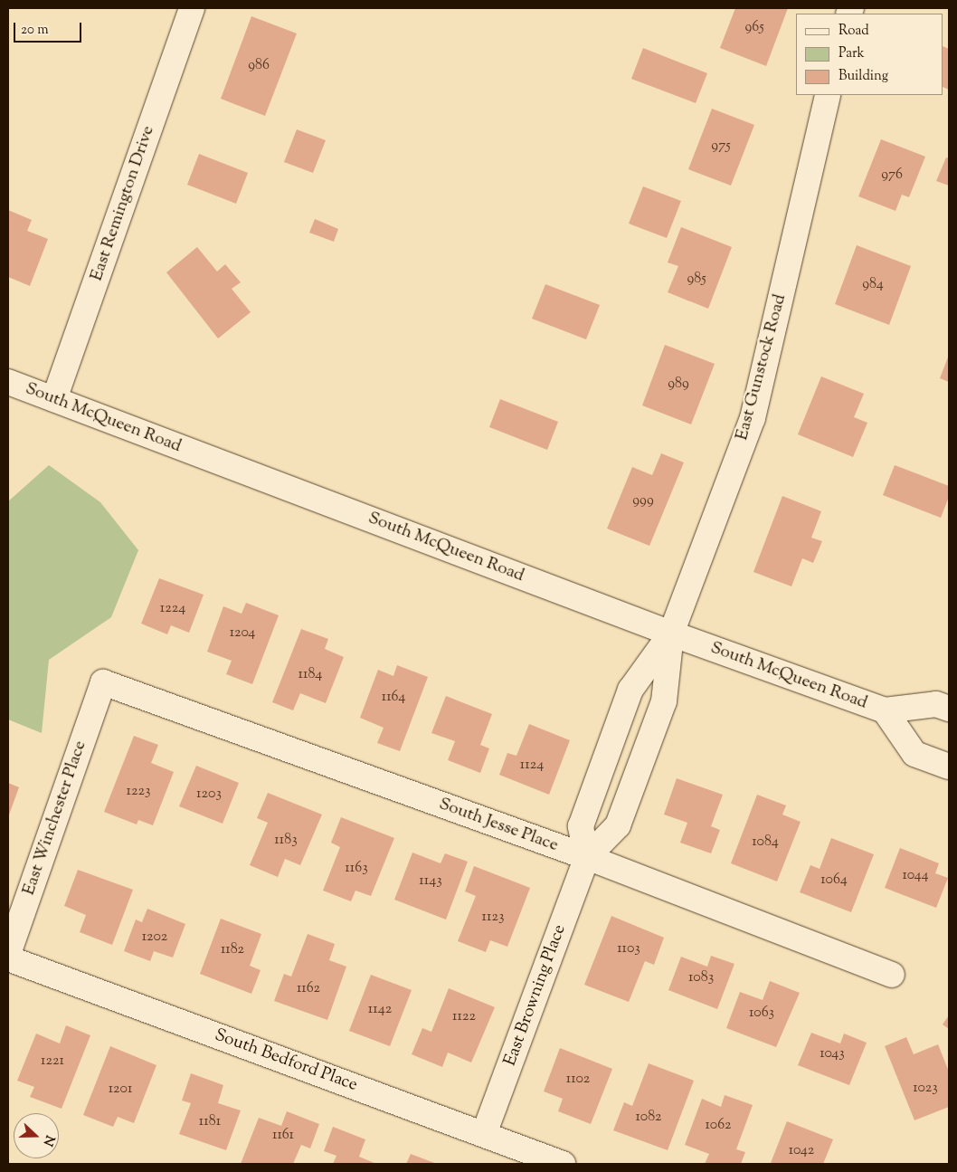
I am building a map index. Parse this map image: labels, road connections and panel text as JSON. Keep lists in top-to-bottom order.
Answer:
{
  "streets": {
    "street": [
      "East Remington Drive",
      "East Gunstock Road",
      "South McQueen Road",
      "East Winchester Place",
      "South Jesse Place",
      "East Browning Place",
      "South Bedford Place"
    ]
  },
  "crossings": [
    ["East Remington Drive", "South McQueen Road"],
    ["East Gunstock Road", "South McQueen Road"],
    ["East Gunstock Road", "East Browning Place"],
    ["South McQueen Road", "East Browning Place"],
    ["East Winchester Place", "South Jesse Place"],
    ["South Jesse Place", "East Browning Place"],
    ["East Browning Place", "South Bedford Place"]
  ],
  "house_numbers": [
    "965",
    "986",
    "975",
    "976",
    "985",
    "984",
    "989",
    "999",
    "1224",
    "1204",
    "1184",
    "1164",
    "1124",
    "1223",
    "1203",
    "1183",
    "1084",
    "1163",
    "1044",
    "1064",
    "1143",
    "1123",
    "1202",
    "1103",
    "1182",
    "1083",
    "1162",
    "1142",
    "1063",
    "1122",
    "1043",
    "1221",
    "1102",
    "1023",
    "1201",
    "1082",
    "1181",
    "1062",
    "1161",
    "1042"
  ],
  "legend": ["Road", "Park", "Building"],
  "scale_bar": "20 m",
  "north": "right"
}
